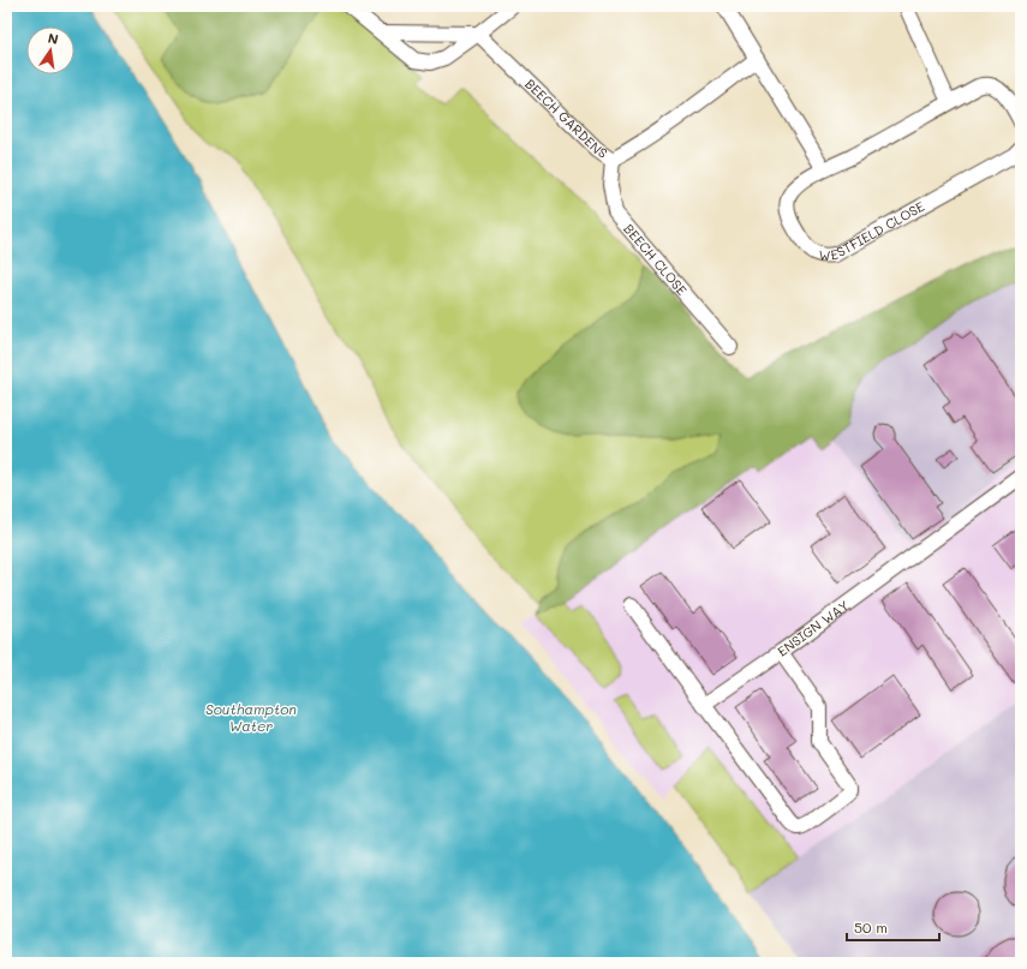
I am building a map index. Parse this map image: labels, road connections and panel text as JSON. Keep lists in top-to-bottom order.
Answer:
{
  "streets": {
    "street": [
      "BEECH GARDENS",
      "WESTFIELD CLOSE",
      "BEECH CLOSE",
      "ENSIGN WAY"
    ]
  },
  "crossings": [
    ["BEECH GARDENS", "BEECH CLOSE"]
  ],
  "water": ["Southampton Water"],
  "scale_bar": "50 m",
  "north": "top"
}
